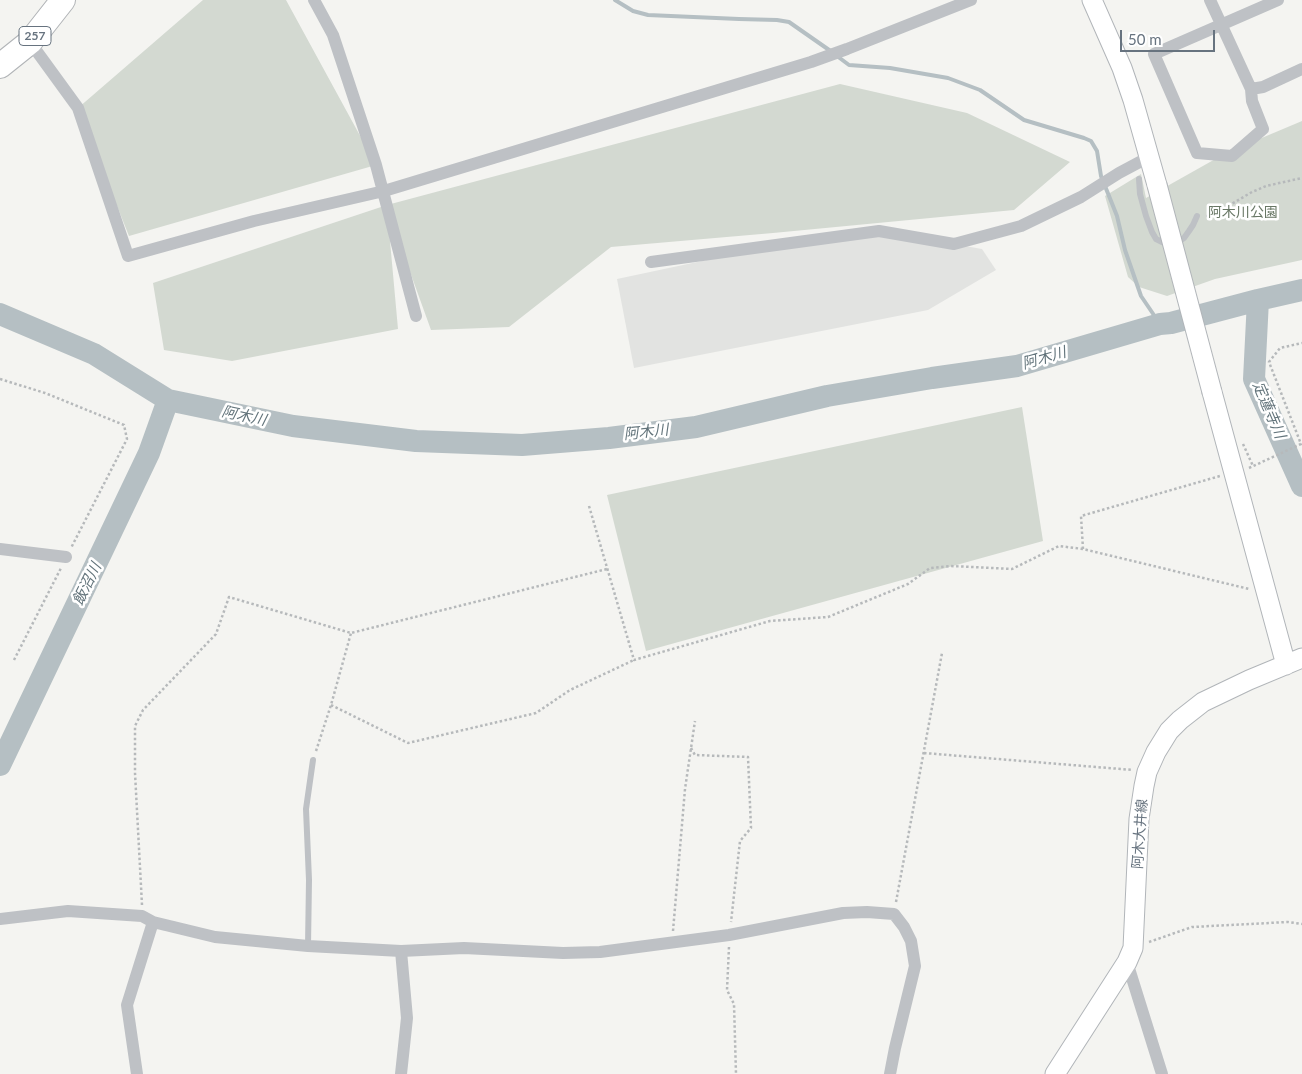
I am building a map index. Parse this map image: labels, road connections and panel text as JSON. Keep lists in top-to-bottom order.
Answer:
{
  "streets": {
    "highway": ["257"],
    "street": ["阿木大井線"]
  },
  "water": ["阿木川", "定蓮寺川", "飯沼川"],
  "parks": ["阿木川公園"],
  "scale_bar": "50 m"
}
